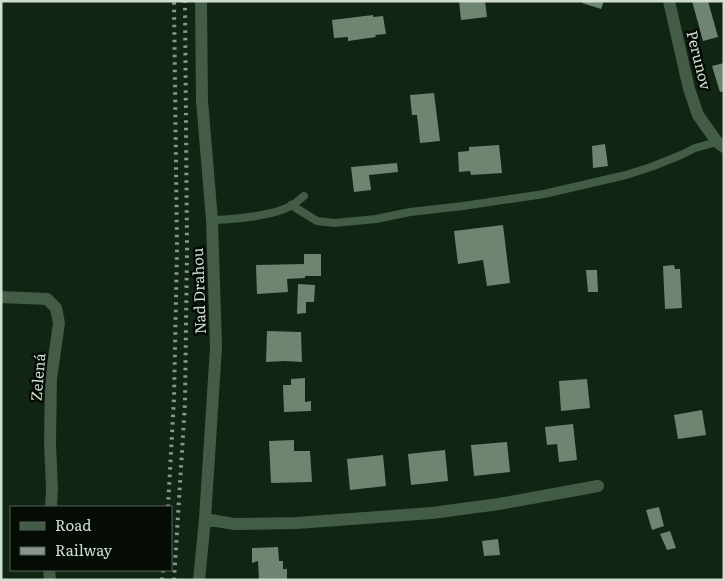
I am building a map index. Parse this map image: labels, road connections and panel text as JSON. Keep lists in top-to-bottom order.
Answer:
{
  "streets": {
    "street": ["Perunov", "Nad Drahou", "Zelená"]
  },
  "legend": ["Road", "Railway"]
}
